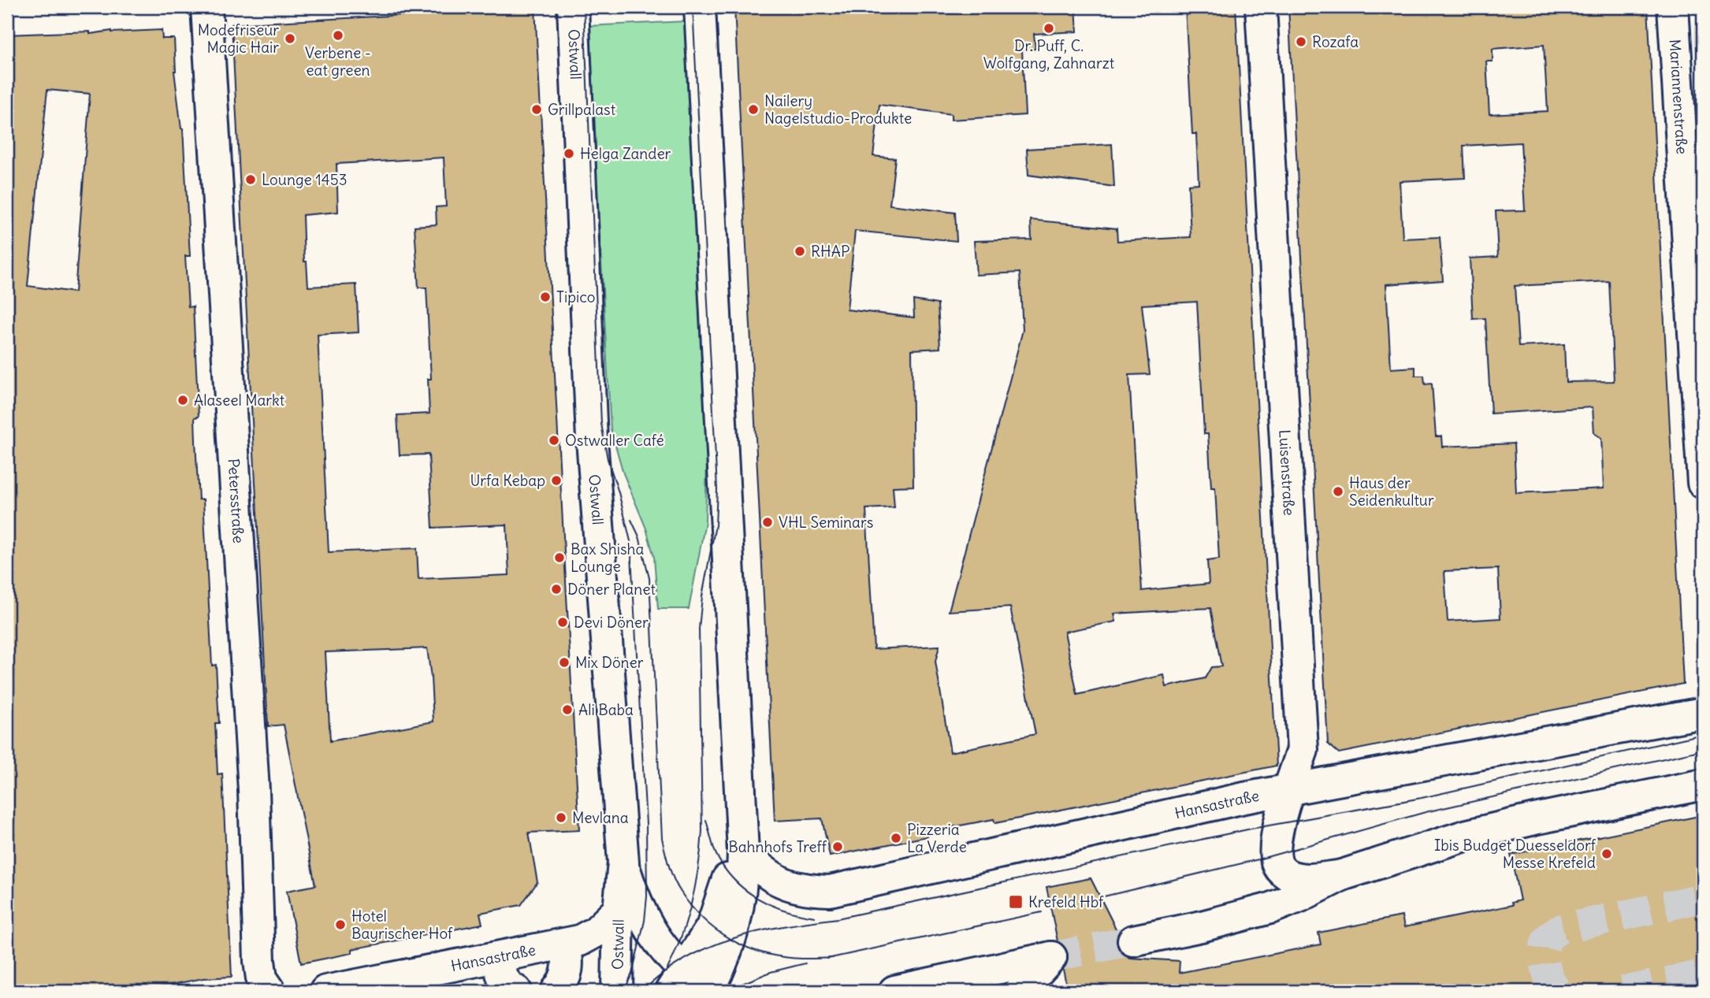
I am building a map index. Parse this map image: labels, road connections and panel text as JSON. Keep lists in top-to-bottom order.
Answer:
{
  "streets": {
    "street": [
      "Ostwall",
      "Mariannenstraße",
      "Luisenstraße",
      "Petersstraße",
      "Hansastraße"
    ]
  },
  "crossings": [
    ["Ostwall", "Hansastraße"],
    ["Luisenstraße", "Hansastraße"]
  ],
  "places": {
    "other": [
      "Dr. Puff, C. Wolfgang, Zahnarzt",
      "Verbene - eat green",
      "Modefriseur Magic Hair",
      "Rozafa",
      "Grillpalast",
      "Nailery Nagelstudio-Produkte",
      "Helga Zander",
      "Lounge 1453",
      "RHAP",
      "Tipico",
      "Alaseel Markt",
      "Ostwaller Café",
      "Urfa Kebap",
      "Haus der Seidenkultur",
      "VHL Seminars",
      "Bax Shisha Lounge",
      "Döner Planet",
      "Devi Döner",
      "Mix Döner",
      "Ali Baba",
      "Mevlana",
      "Pizzeria La Verde",
      "Bahnhofs Treff",
      "Ibis Budget Duesseldorf Messe Krefeld",
      "Hotel Bayrischer Hof"
    ],
    "transit": ["Krefeld Hbf"]
  }
}
